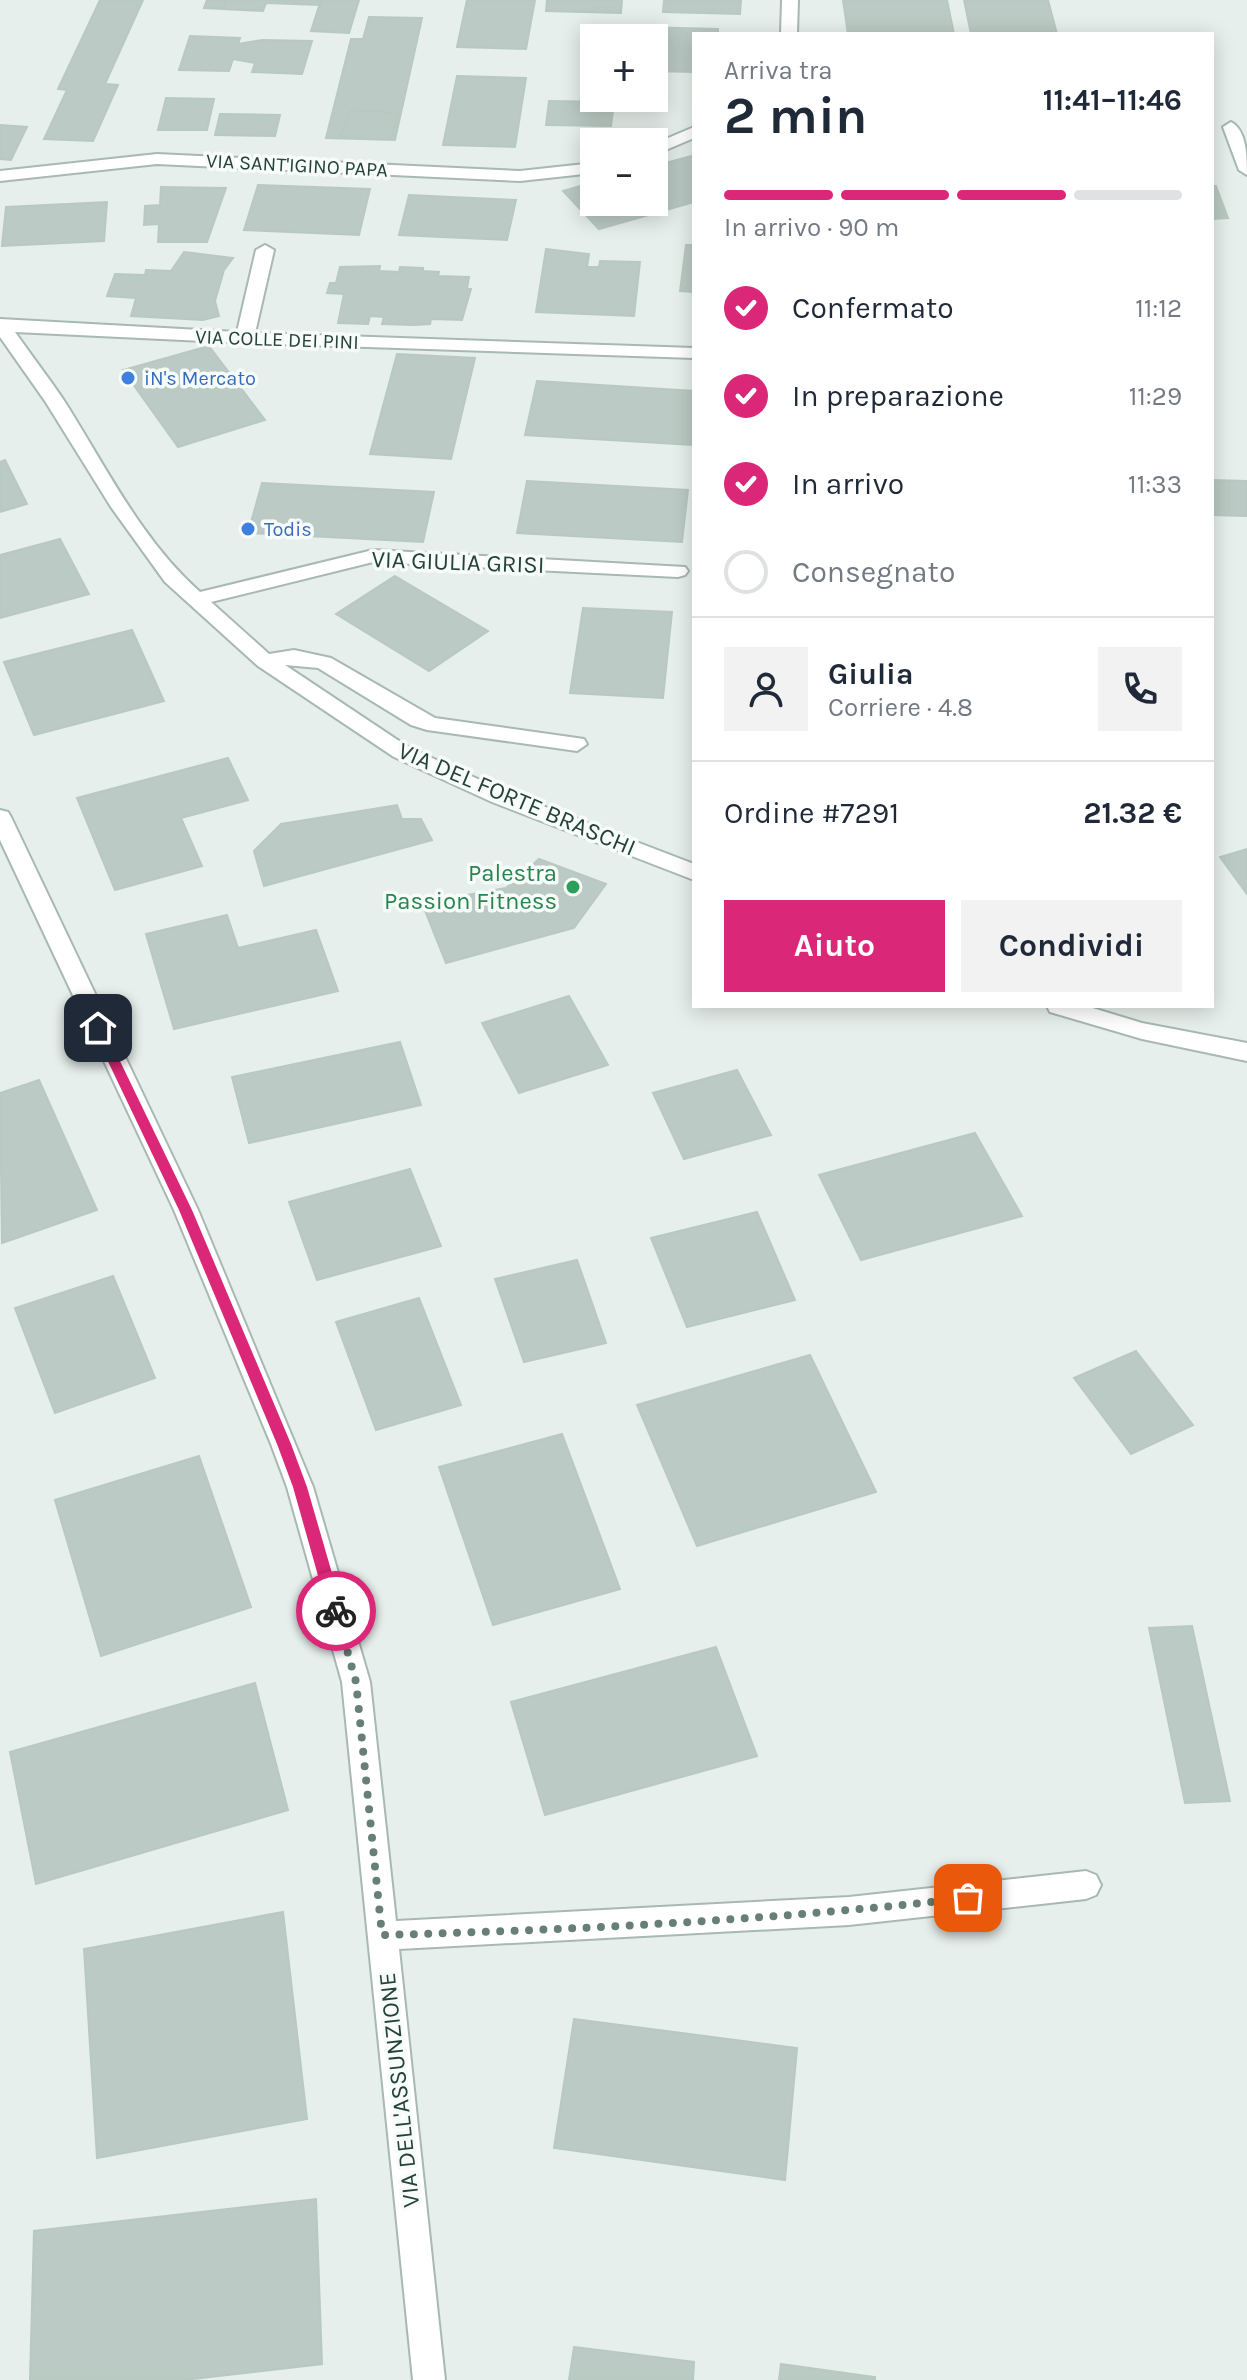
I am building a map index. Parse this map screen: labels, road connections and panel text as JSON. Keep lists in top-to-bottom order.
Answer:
{
  "streets": {
    "street": [
      "VIA SANT'IGINO PAPA",
      "VIA COLLE DEI PINI",
      "VIA GIULIA GRISI",
      "VIA DEL FORTE BRASCHI",
      "VIA DELL'ASSUNZIONE"
    ]
  },
  "crossings": [
    ["VIA COLLE DEI PINI", "VIA DEL FORTE BRASCHI"],
    ["VIA GIULIA GRISI", "VIA DEL FORTE BRASCHI"]
  ],
  "places": ["iN's Mercato", "Todis", "Palestra Passion Fitness"],
  "page": {
    "map_buttons": ["+", "−"],
    "heading": ["2 min", "Arriva tra", "11:41–11:46"],
    "panel": [
      "Giulia",
      "Corriere · 4.8",
      "Ordine #7291",
      "21.32 €"
    ],
    "bar": "In arrivo · 90 m",
    "list": [
      ["Confermato", "11:12"],
      ["In preparazione", "11:29"],
      ["In arrivo", "11:33"],
      "Consegnato"
    ],
    "buttons": ["Aiuto", "Condividi"]
  }
}
